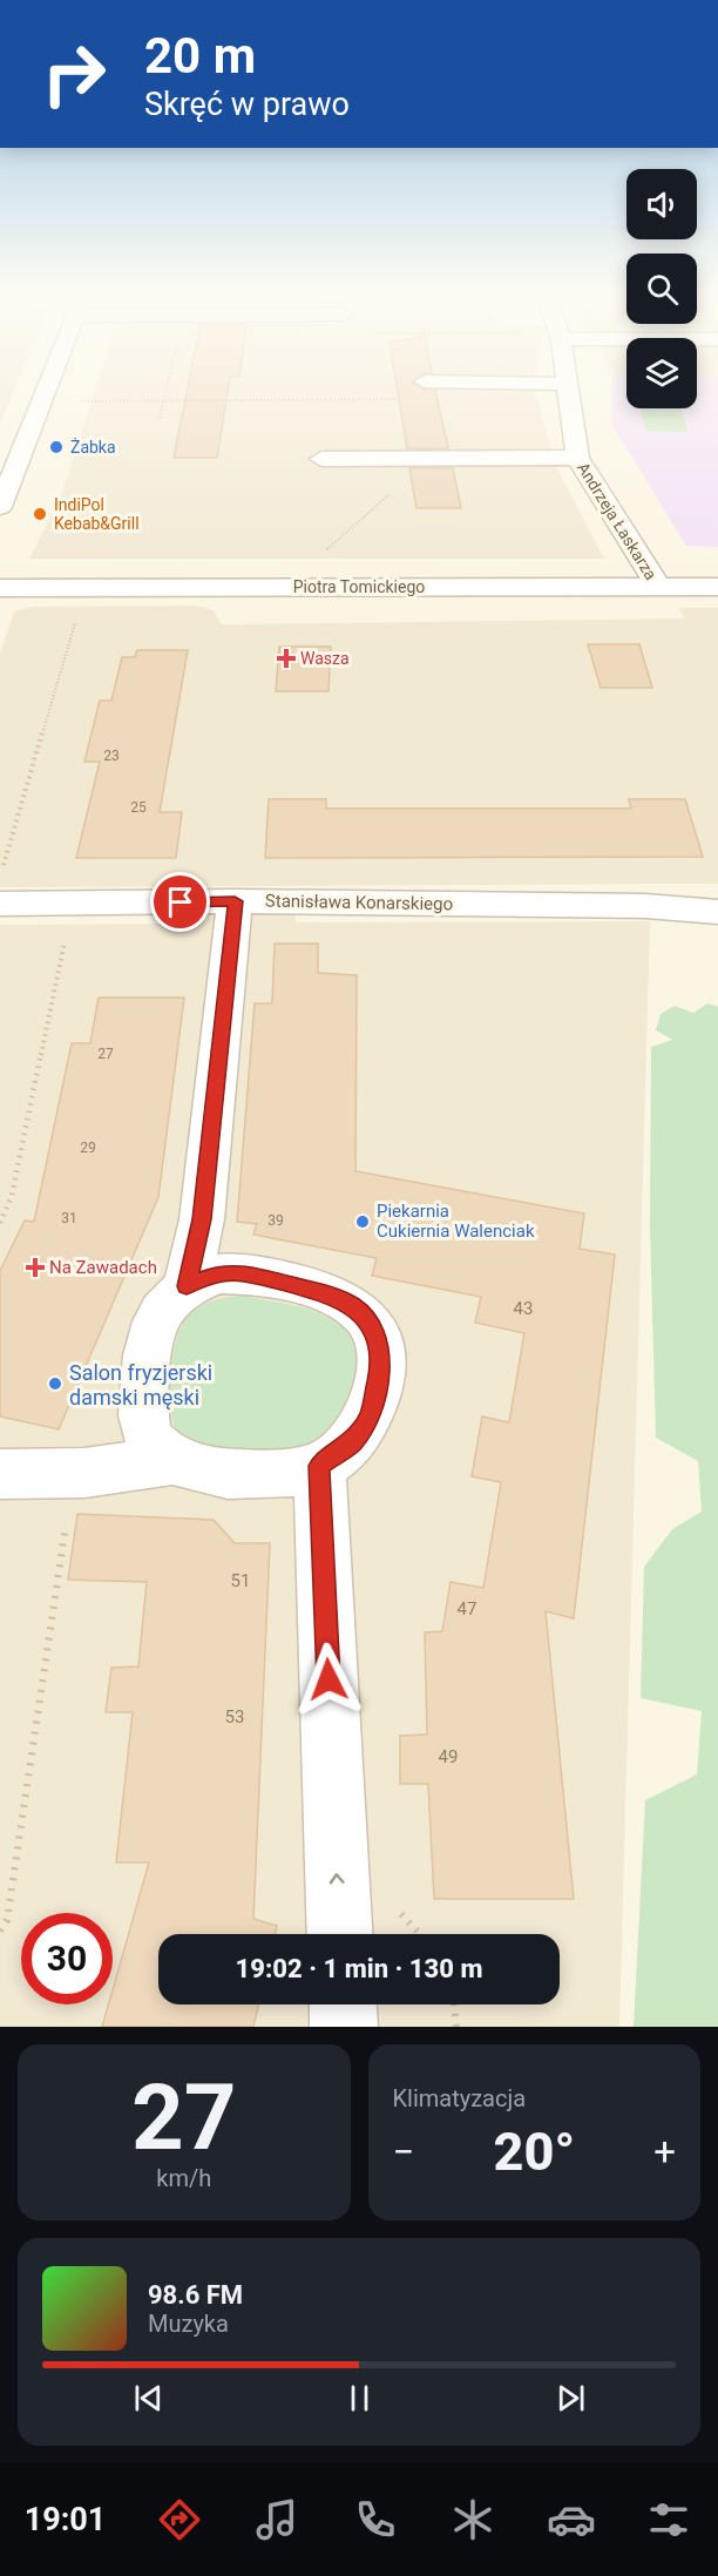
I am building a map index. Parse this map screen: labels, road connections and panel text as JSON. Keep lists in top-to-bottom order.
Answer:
{
  "streets": {
    "street": ["Andrzeja Łaskarza", "Piotra Tomickiego", "Stanisława Konarskiego"]
  },
  "crossings": [
    ["Andrzeja Łaskarza", "Piotra Tomickiego"]
  ],
  "places": {
    "other": [
      "Żabka",
      "IndiPol Kebab&Grill",
      "Piekarnia Cukiernia Walenciak",
      "Salon fryzjerski damski męski"
    ],
    "health": ["Wasza", "Na Zawadach"]
  },
  "house_numbers": [
    "23",
    "25",
    "27",
    "29",
    "31",
    "39",
    "43",
    "51",
    "47",
    "53",
    "49"
  ],
  "page": {
    "turn": ["20 m", "Skręć w prawo"],
    "limit": "30",
    "trip": "19:02 · 1 min · 130 m",
    "tile": [
      ["27", "km/h"],
      "Klimatyzacja"
    ],
    "heat": ["−", "20°", "+"],
    "song": ["98.6 FM", "Muzyka"],
    "tabs": "19:01"
  }
}
